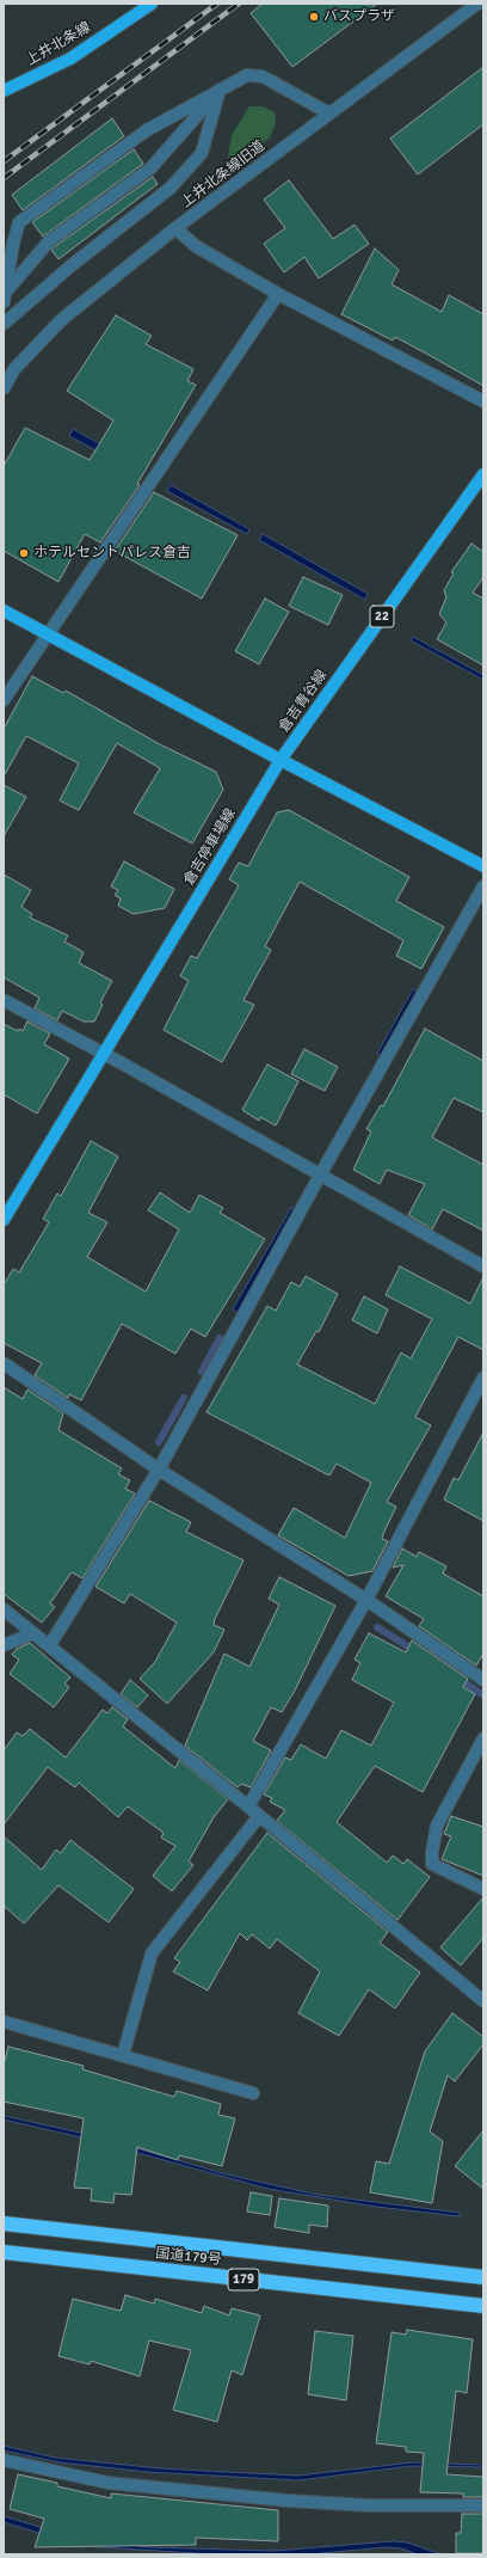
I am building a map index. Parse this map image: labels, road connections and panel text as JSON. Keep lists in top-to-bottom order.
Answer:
{
  "streets": {
    "highway": ["国道179号", "179"],
    "main road": [
      "上井北条線",
      "22",
      "倉吉青谷線",
      "倉吉停車場線"
    ],
    "street": ["上井北条線旧道"]
  },
  "crossings": [
    ["倉吉青谷線", "倉吉停車場線"]
  ],
  "places": ["バスプラザ", "ホテルセントパレス倉吉"]
}
